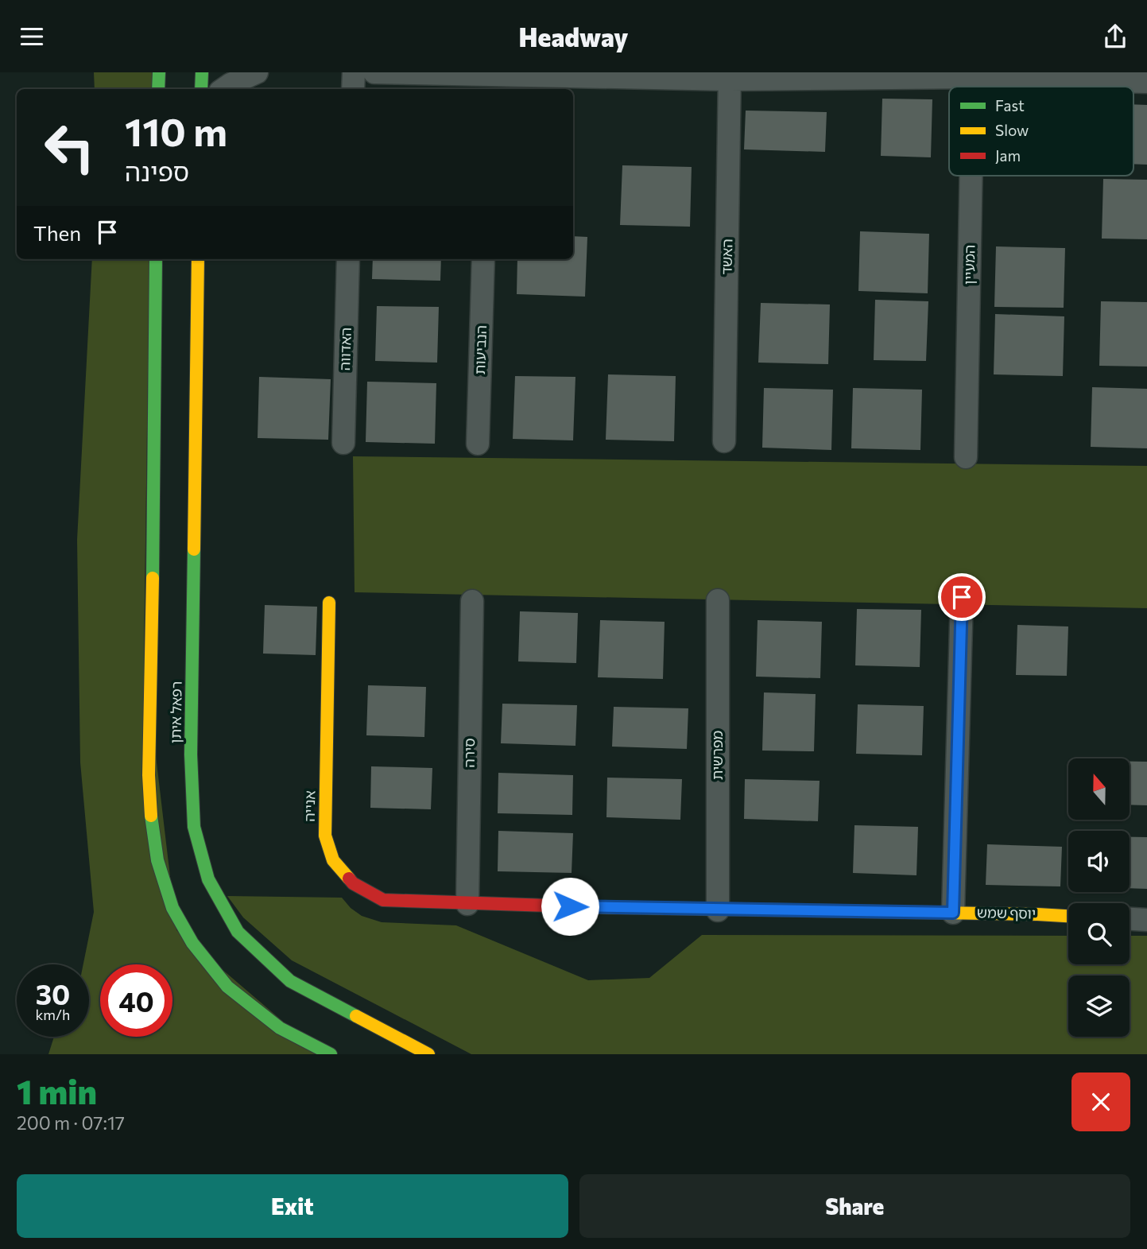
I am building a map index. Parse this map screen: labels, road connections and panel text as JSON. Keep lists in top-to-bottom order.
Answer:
{
  "streets": {
    "street": [
      "האשד",
      "המעיין",
      "האדווה",
      "הנביעות",
      "רפאל איתן",
      "סירה",
      "מפרשית",
      "אנייה",
      "יוסף שמש"
    ]
  },
  "crossings": [
    ["סירה", "אנייה"],
    ["סירה", "יוסף שמש"],
    ["מפרשית", "יוסף שמש"],
    ["אנייה", "יוסף שמש"]
  ],
  "legend": ["Fast", "Slow", "Jam"],
  "north": "top",
  "page": {
    "header": "Headway",
    "turn": ["110 m", "ספינה"],
    "then": "Then",
    "speed": "30 km/h",
    "limit": "40",
    "heading": ["1 min", "200 m · 07:17"],
    "buttons": ["Exit", "Share"]
  }
}
